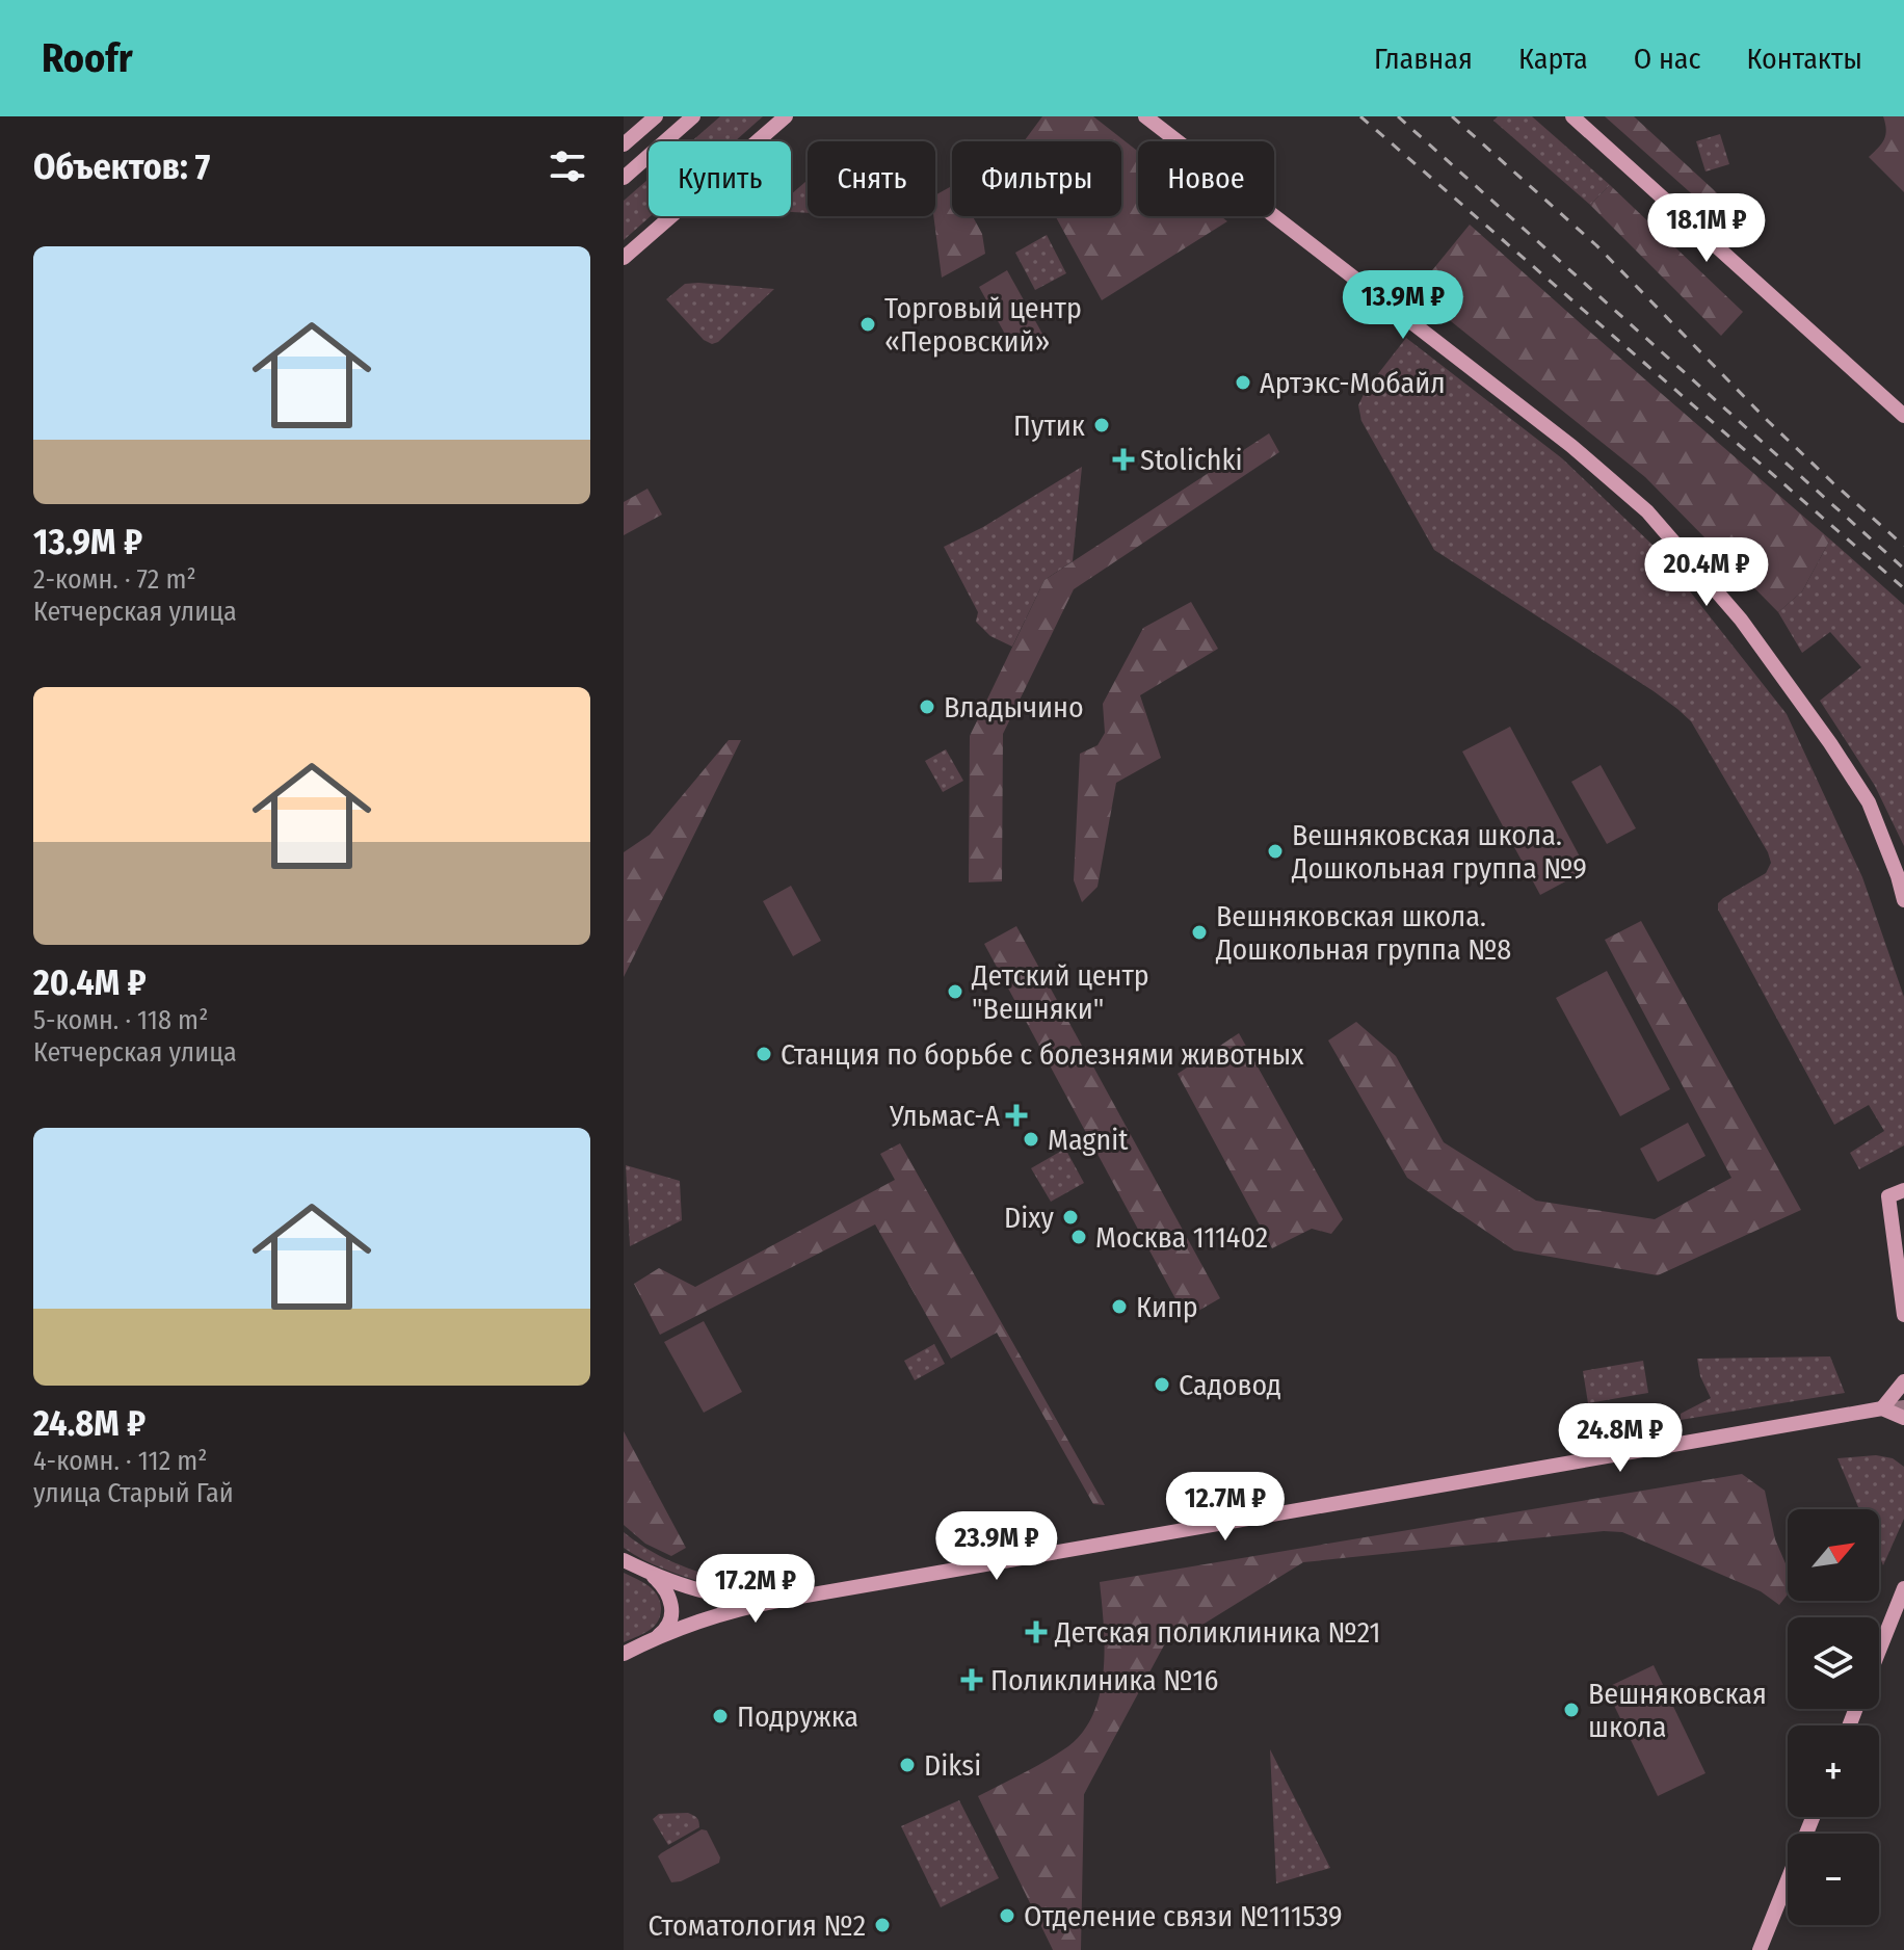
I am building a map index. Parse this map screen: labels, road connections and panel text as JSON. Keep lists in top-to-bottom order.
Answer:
{
  "places": {
    "other": [
      "Торговый центр «Перовский»",
      "Артэкс-Мобайл",
      "Путик",
      "Владычино",
      "Вешняковская школа. Дошкольная группа №9",
      "Вешняковская школа. Дошкольная группа №8",
      "Детский центр \"Вешняки\"",
      "Станция по борьбе с болезнями животных",
      "Magnit",
      "Dixy",
      "Москва 111402",
      "Кипр",
      "Садовод",
      "Вешняковская школа",
      "Подружка",
      "Diksi",
      "Отделение связи №111539",
      "Стоматология №2"
    ],
    "health": [
      "Stolichki",
      "Ульмас-А",
      "Детская поликлиника №21",
      "Поликлиника №16"
    ]
  },
  "north": "top right",
  "page": {
    "header": "Roofr",
    "nav": [
      "Главная",
      "Карта",
      "О нас",
      "Контакты"
    ],
    "heading": "Объектов: 7",
    "chip": [
      "Купить",
      "Снять",
      "Фильтры",
      "Новое"
    ],
    "price": [
      "18.1M ₽",
      "13.9M ₽",
      "20.4M ₽",
      "24.8M ₽",
      "12.7M ₽",
      "23.9M ₽",
      "17.2M ₽"
    ],
    "list": [
      {
        "name": "13.9M ₽",
        "note": "2-комн. · 72 m² · Кетчерская улица"
      },
      {
        "name": "20.4M ₽",
        "note": "5-комн. · 118 m² · Кетчерская улица"
      },
      {
        "name": "24.8M ₽",
        "note": "4-комн. · 112 m² · улица Старый Гай"
      }
    ],
    "map_buttons": ["+", "−"]
  }
}
